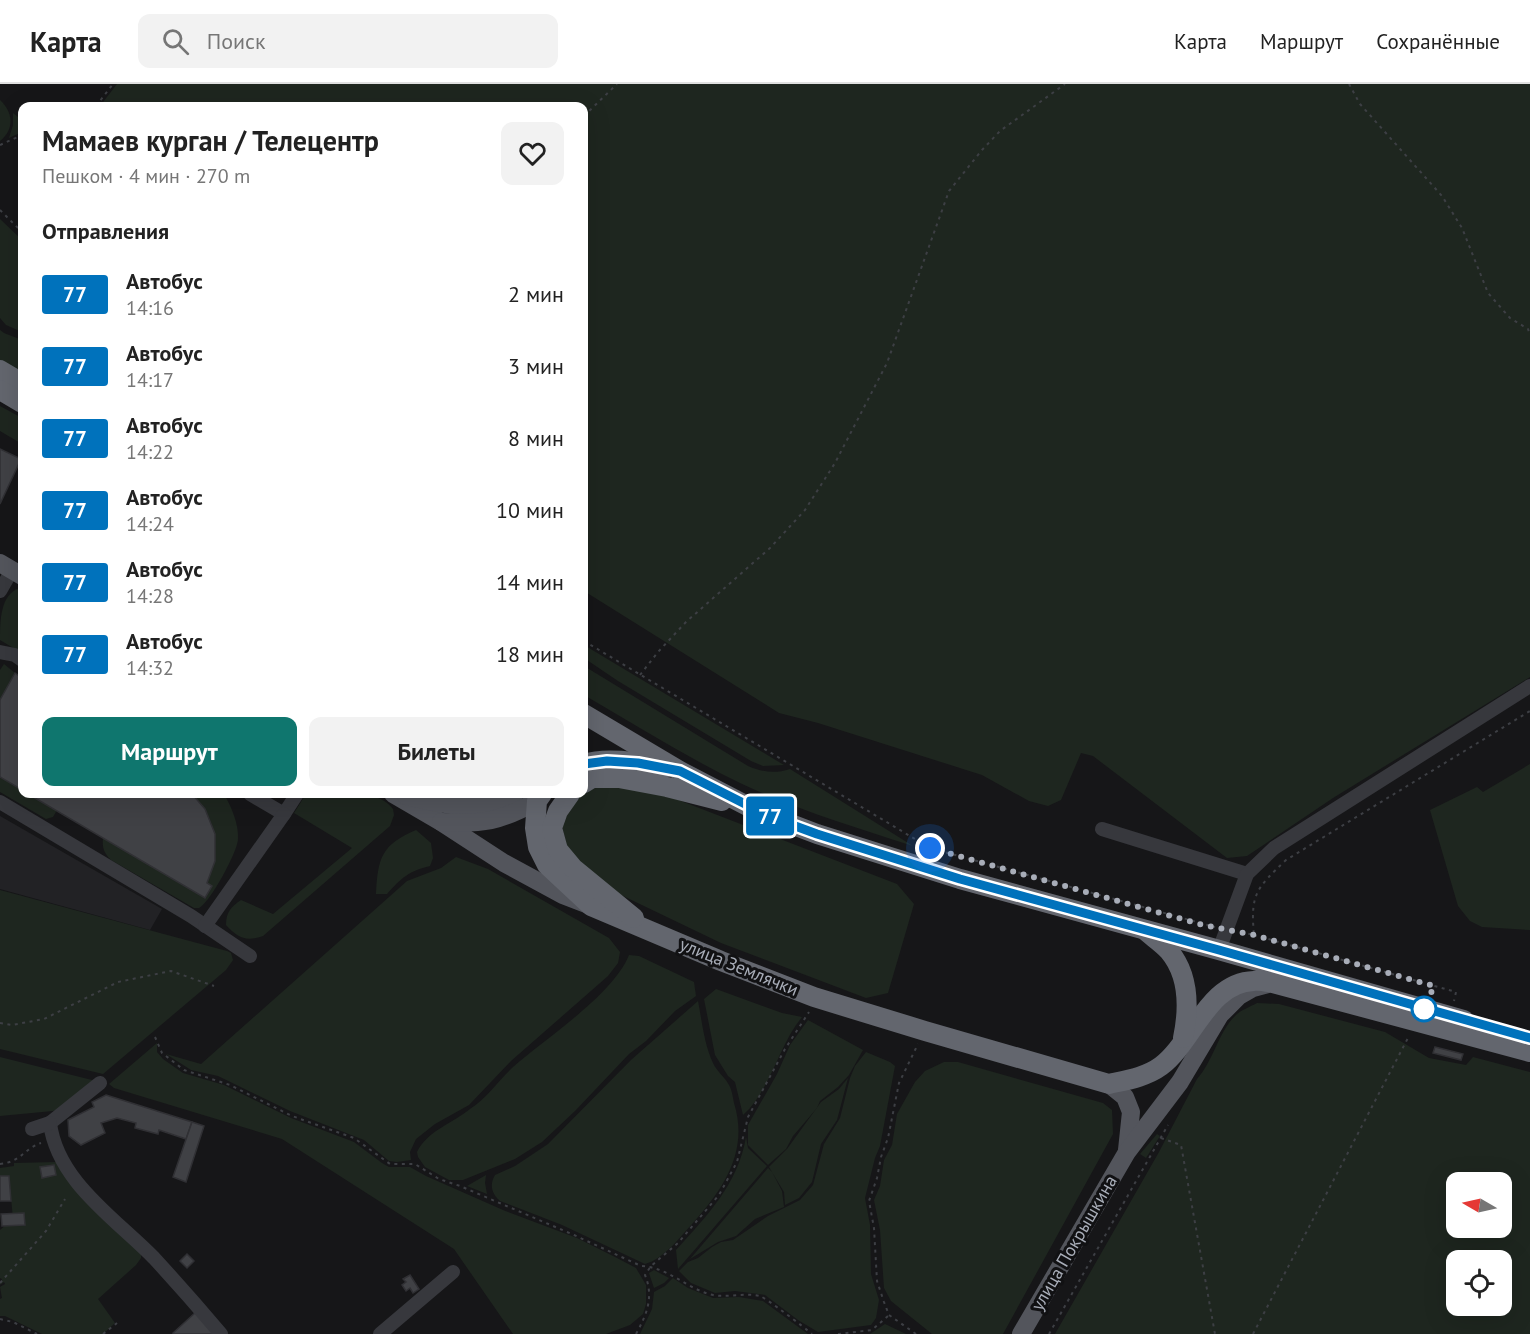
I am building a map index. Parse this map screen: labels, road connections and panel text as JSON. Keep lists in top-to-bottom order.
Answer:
{
  "streets": {
    "highway": ["улица Землячки"],
    "main road": ["улица Покрышкина"]
  },
  "lines": ["bus line 77"],
  "north": "left",
  "page": {
    "header": "Карта",
    "search": "Поиск",
    "nav": ["Карта", "Маршрут", "Сохранённые"],
    "on_map": "77",
    "heading": [
      ["Мамаев курган / Телецентр", "Пешком · 4 мин · 270 m"],
      "Отправления"
    ],
    "list": [
      {
        "mark": "77",
        "name": "Автобус",
        "note": "14:16",
        "value": "2 мин"
      },
      {
        "mark": "77",
        "name": "Автобус",
        "note": "14:17",
        "value": "3 мин"
      },
      {
        "mark": "77",
        "name": "Автобус",
        "note": "14:22",
        "value": "8 мин"
      },
      {
        "mark": "77",
        "name": "Автобус",
        "note": "14:24",
        "value": "10 мин"
      },
      {
        "mark": "77",
        "name": "Автобус",
        "note": "14:28",
        "value": "14 мин"
      },
      {
        "mark": "77",
        "name": "Автобус",
        "note": "14:32",
        "value": "18 мин"
      }
    ],
    "buttons": ["Маршрут", "Билеты"]
  }
}
